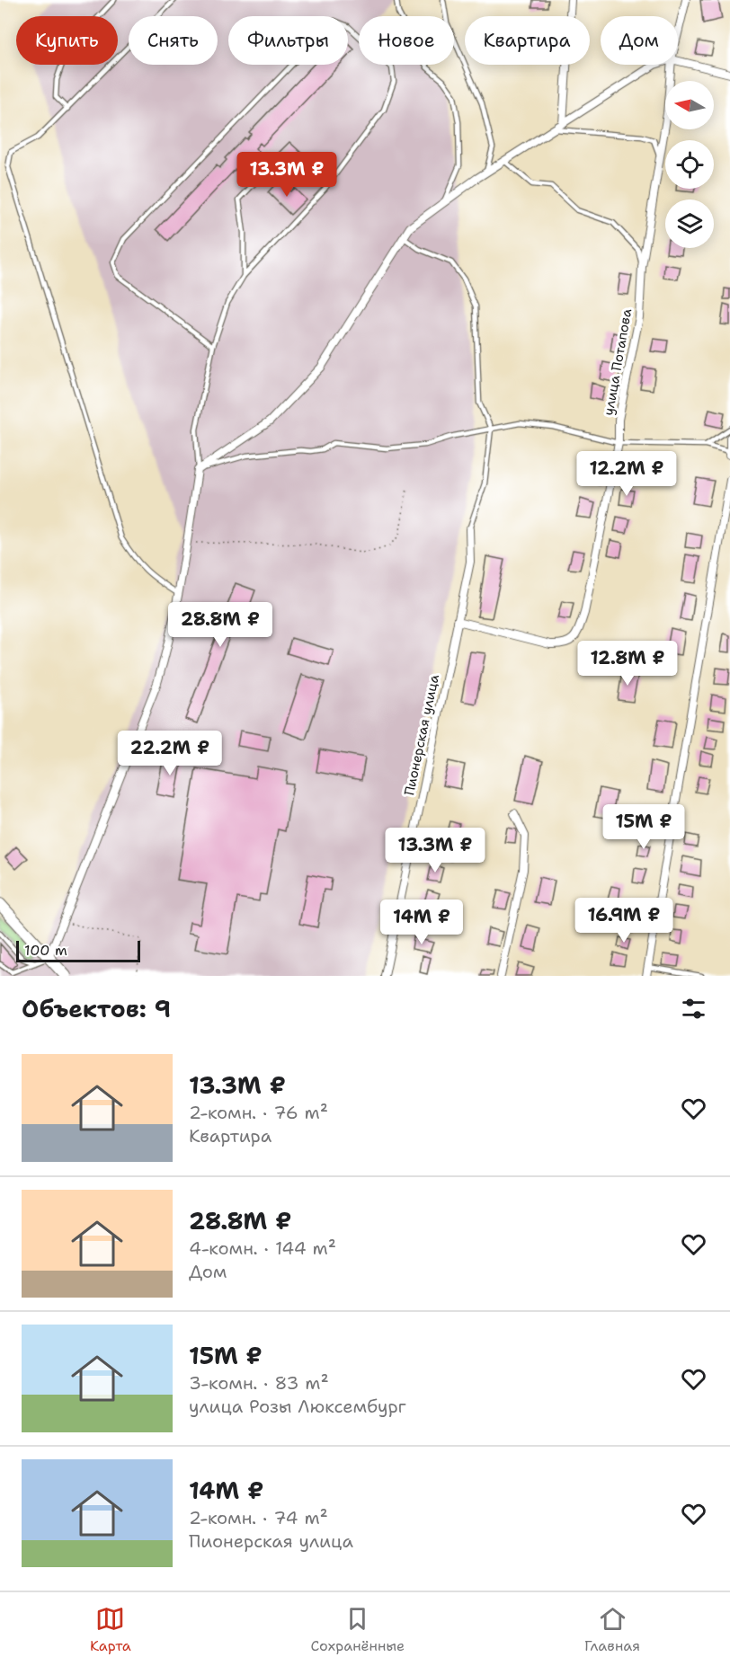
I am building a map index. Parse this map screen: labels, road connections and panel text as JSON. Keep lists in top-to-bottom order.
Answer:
{
  "streets": {
    "street": ["улица Потапова", "Пионерская улица"]
  },
  "crossings": [
    ["улица Потапова", "Пионерская улица"]
  ],
  "scale_bar": "100 m",
  "north": "left",
  "page": {
    "chip": [
      "Купить",
      "Снять",
      "Фильтры",
      "Новое",
      "Квартира",
      "Дом"
    ],
    "price": [
      "13.3M ₽",
      "12.2M ₽",
      "28.8M ₽",
      "12.8M ₽",
      "22.2M ₽",
      "15M ₽",
      "13.3M ₽",
      "16.9M ₽",
      "14M ₽"
    ],
    "scale": "100 m",
    "heading": "Объектов: 9",
    "list": [
      {
        "name": "13.3M ₽",
        "note": "2-комн. · 76 m² · Квартира"
      },
      {
        "name": "28.8M ₽",
        "note": "4-комн. · 144 m² · Дом"
      },
      {
        "name": "15M ₽",
        "note": "3-комн. · 83 m² · улица Розы Люксембург"
      },
      {
        "name": "14M ₽",
        "note": "2-комн. · 74 m² · Пионерская улица"
      }
    ],
    "tabs": ["Карта", "Сохранённые", "Главная"]
  }
}
